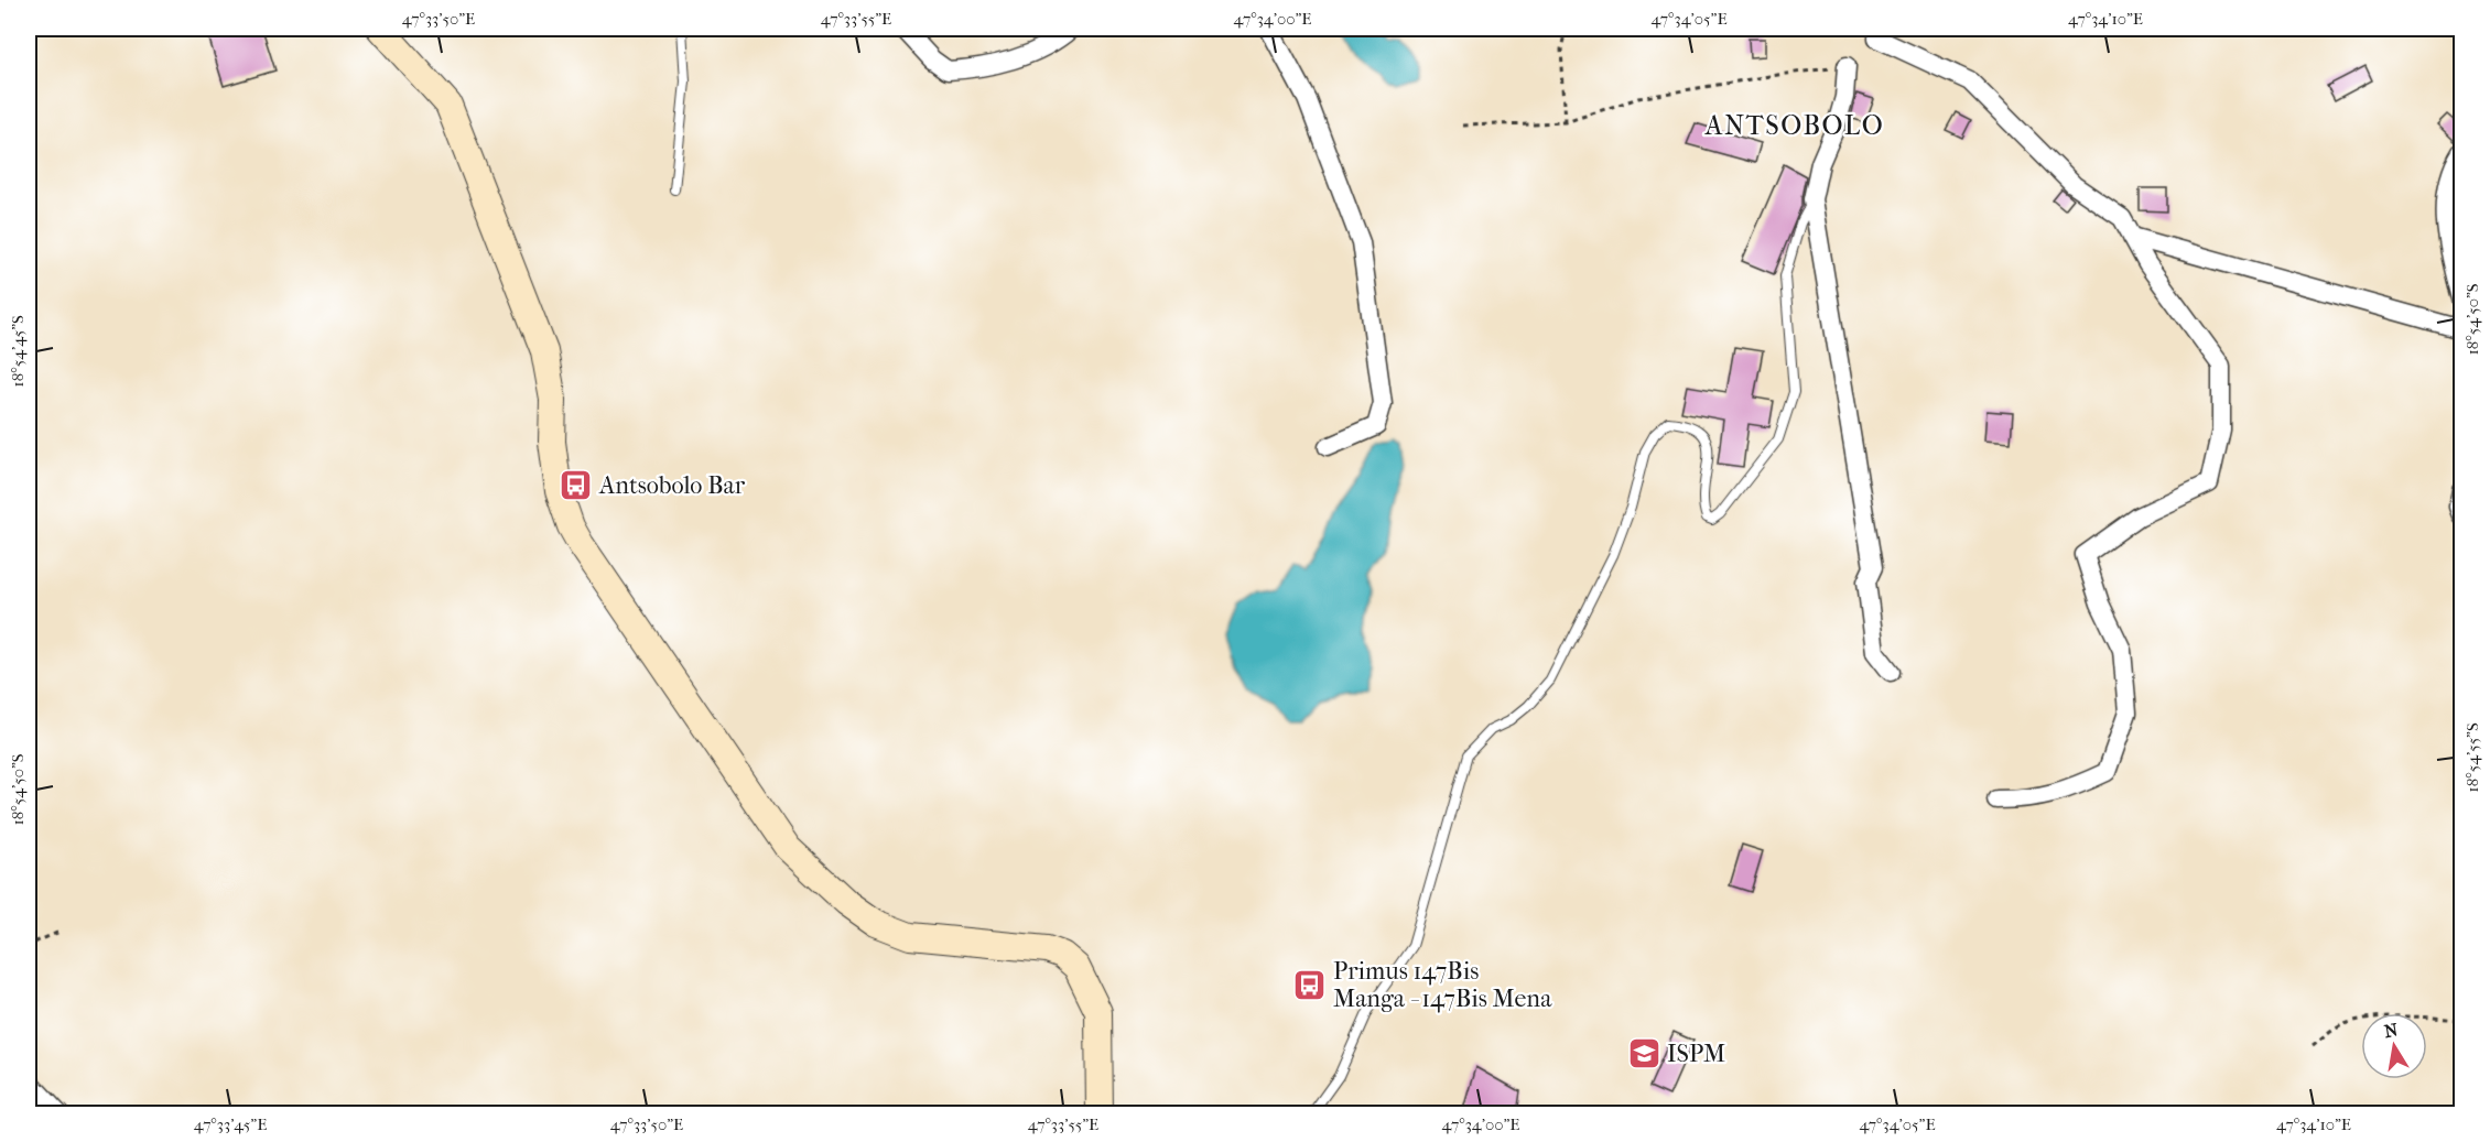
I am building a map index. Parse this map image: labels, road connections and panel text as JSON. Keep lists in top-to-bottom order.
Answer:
{
  "districts": ["ANTSOBOLO"],
  "places": {
    "bus stop": ["Antsobolo Bar", "Primus 147Bis Manga - 147Bis Mena"],
    "school or university": ["ISPM"]
  },
  "north": "top",
  "coordinates": [
    "47°33'50\"E",
    "47°33'55\"E",
    "47°34'00\"E",
    "47°34'05\"E",
    "47°34'10\"E",
    "18°54'50\"S",
    "18°54'45\"S",
    "18°54'55\"S",
    "47°33'45\"E"
  ]
}
